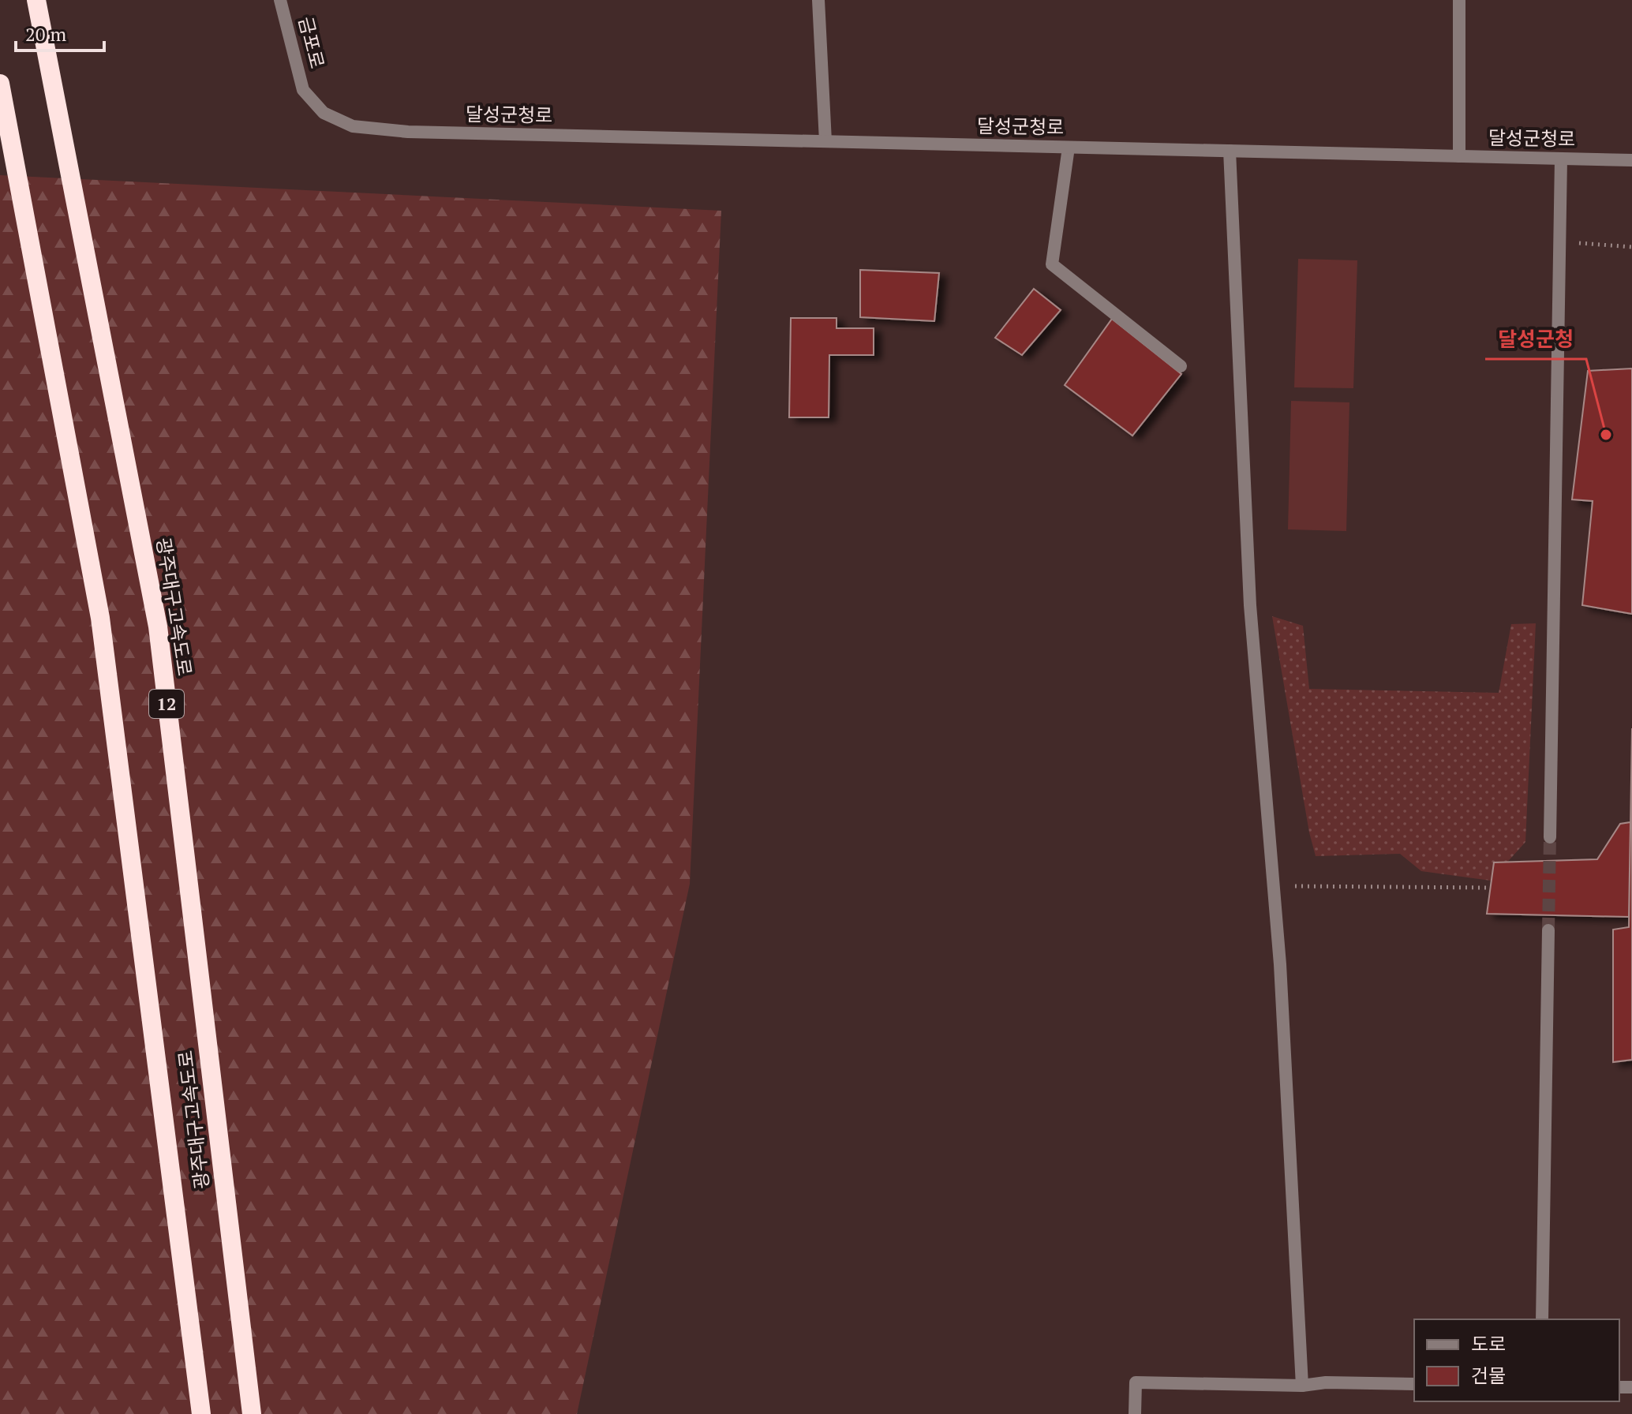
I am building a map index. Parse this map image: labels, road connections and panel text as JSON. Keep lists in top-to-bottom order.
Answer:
{
  "streets": {
    "highway": ["광주대구고속도로", "12"],
    "street": ["금포로", "달성군청로"]
  },
  "crossings": [
    ["금포로", "달성군청로"]
  ],
  "places": ["달성군청"],
  "legend": ["도로", "건물"],
  "scale_bar": "20 m"
}
